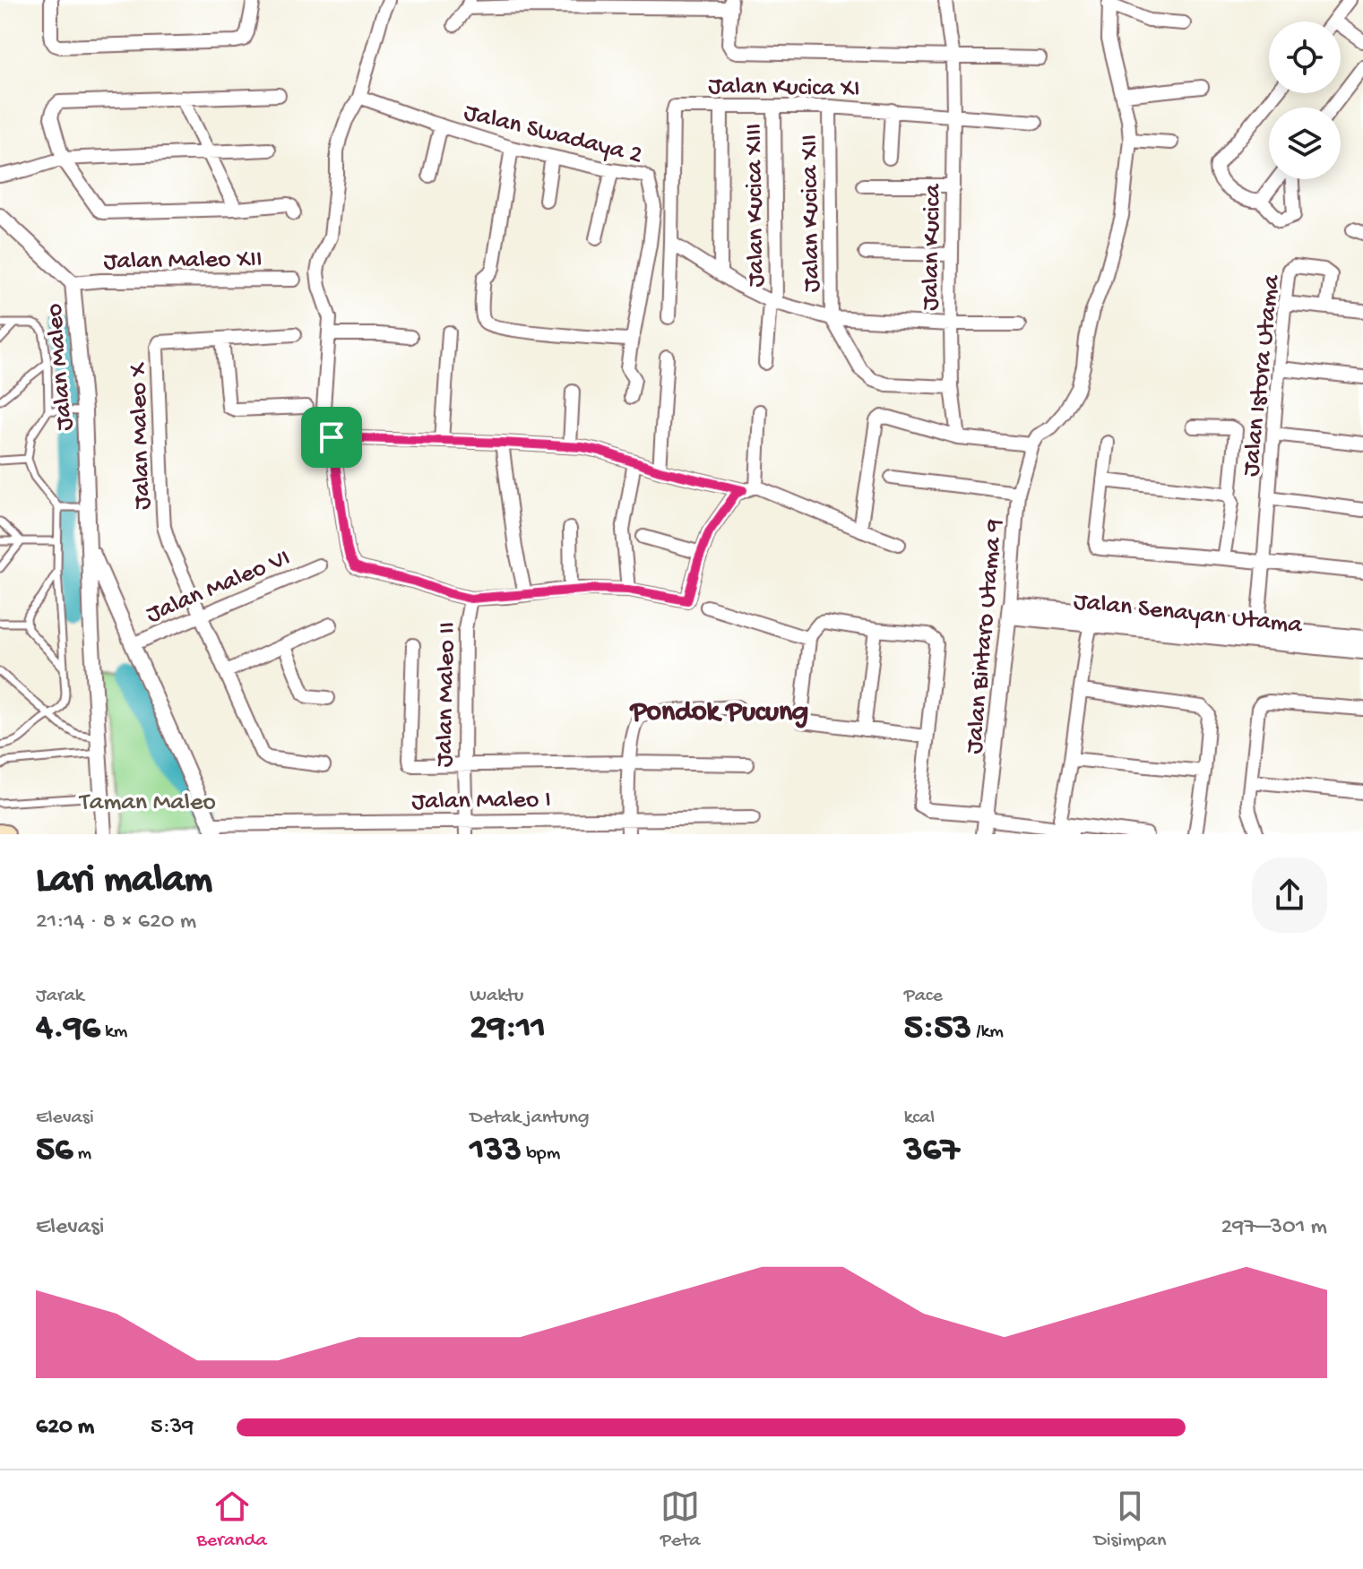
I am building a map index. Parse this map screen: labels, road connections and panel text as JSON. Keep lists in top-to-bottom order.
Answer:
{
  "streets": {
    "street": [
      "Jalan Kucica XI",
      "Jalan Swadaya 2",
      "Jalan Kucica XIII",
      "Jalan Kucica XII",
      "Jalan Kucica",
      "Jalan Maleo XII",
      "Jalan Maleo",
      "Jalan Istora Utama",
      "Jalan Maleo X",
      "Jalan Maleo VI",
      "Jalan Senayan Utama",
      "Jalan Bintaro Utama 9",
      "Jalan Maleo II",
      "Jalan Maleo I"
    ]
  },
  "crossings": [
    ["Jalan Kucica XI", "Jalan Kucica XIII"],
    ["Jalan Kucica XI", "Jalan Kucica XII"],
    ["Jalan Kucica XI", "Jalan Kucica"],
    ["Jalan Maleo XII", "Jalan Maleo"],
    ["Jalan Maleo", "Jalan Maleo VI"],
    ["Jalan Maleo", "Jalan Maleo I"],
    ["Jalan Istora Utama", "Jalan Senayan Utama"],
    ["Jalan Maleo X", "Jalan Maleo VI"],
    ["Jalan Senayan Utama", "Jalan Bintaro Utama 9"],
    ["Jalan Maleo II", "Jalan Maleo I"]
  ],
  "districts": ["Pondok Pucung"],
  "parks": ["Taman Maleo"],
  "page": {
    "heading": ["Lari malam", "21:14 · 8 × 620 m"],
    "stats": [
      ["Jarak", "4.96 km"],
      ["Waktu", "29:11"],
      ["Pace", "5:53 /km"],
      ["Elevasi", "56 m"],
      ["Detak jantung", "133 bpm"],
      ["kcal", "367"]
    ],
    "chart": ["Elevasi", "297–301 m"],
    "list": [
      {
        "name": "620 m",
        "note": "5:39"
      }
    ],
    "tabs": ["Beranda", "Peta", "Disimpan"]
  }
}
